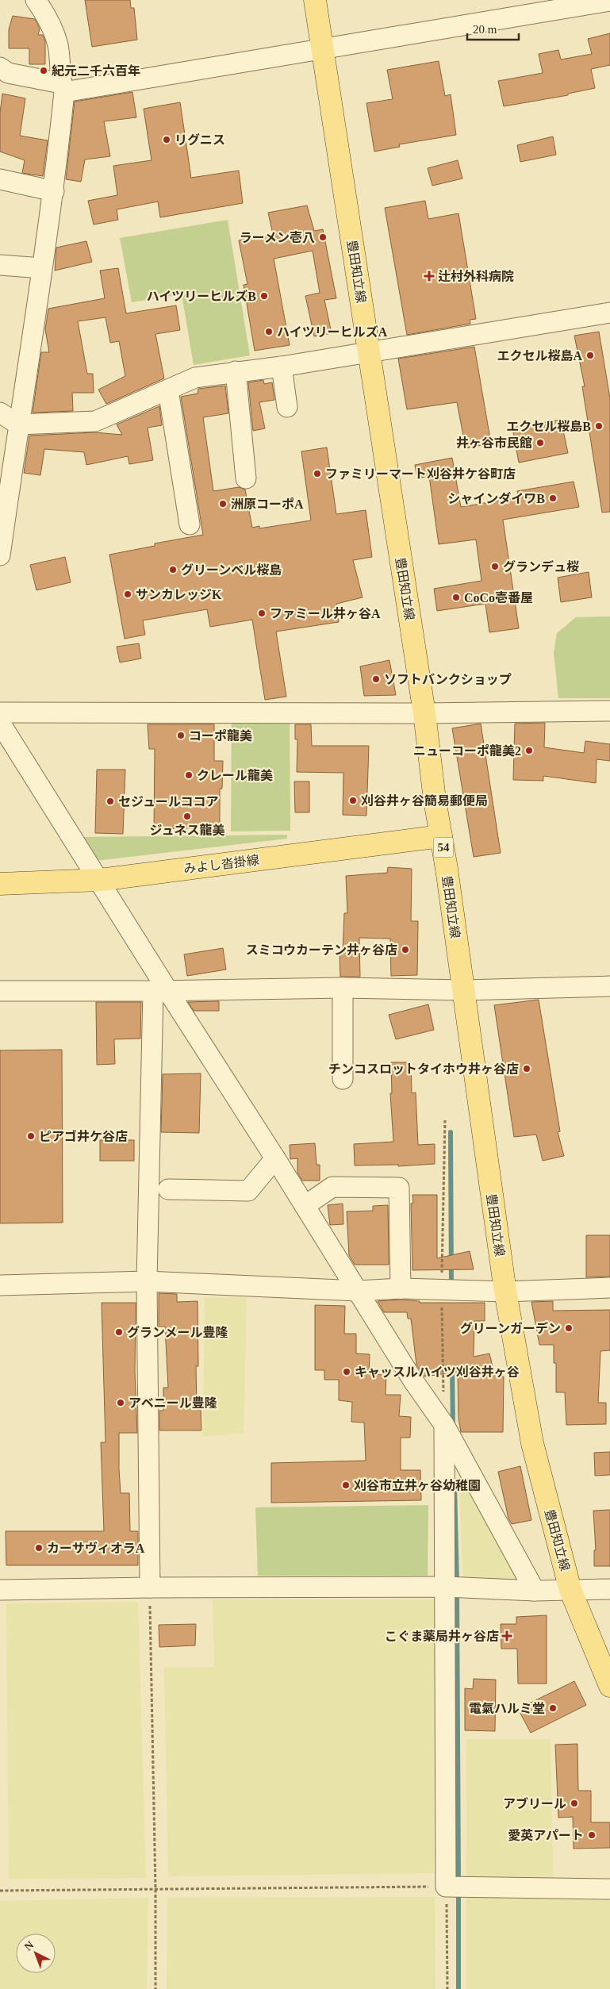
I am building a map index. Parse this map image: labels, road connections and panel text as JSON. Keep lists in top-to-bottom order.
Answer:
{
  "streets": {
    "main road": ["豊田知立線", "54", "みよし沓掛線"]
  },
  "crossings": [
    ["豊田知立線", "みよし沓掛線"]
  ],
  "places": {
    "other": [
      "紀元二千六百年",
      "リグニス",
      "ラーメン壱八",
      "ハイツリーヒルズB",
      "ハイツリーヒルズA",
      "エクセル桜島A",
      "エクセル桜島B",
      "井ヶ谷市民館",
      "ファミリーマート刈谷井ケ谷町店",
      "シャインダイワB",
      "洲原コーポA",
      "グランデュ桜",
      "グリーンベル桜島",
      "サンカレッジK",
      "CoCo壱番屋",
      "ファミール井ヶ谷A",
      "ソフトバンクショップ",
      "コーポ龍美",
      "ニューコーポ龍美2",
      "クレール龍美",
      "刈谷井ヶ谷簡易郵便局",
      "セジュールココア",
      "ジュネス龍美",
      "スミコウカーテン井ヶ谷店",
      "チンコスロットタイホウ井ヶ谷店",
      "ピアゴ井ケ谷店",
      "グリーンガーデン",
      "グランメール豊隆",
      "キャッスルハイツ刈谷井ヶ谷",
      "アベニール豊隆",
      "刈谷市立井ヶ谷幼稚園",
      "カーサヴィオラA",
      "電氣ハルミ堂",
      "アブリール",
      "愛英アパート"
    ],
    "health": ["辻村外科病院", "こぐま薬局井ヶ谷店"]
  },
  "scale_bar": "20 m",
  "north": "top left"
}
